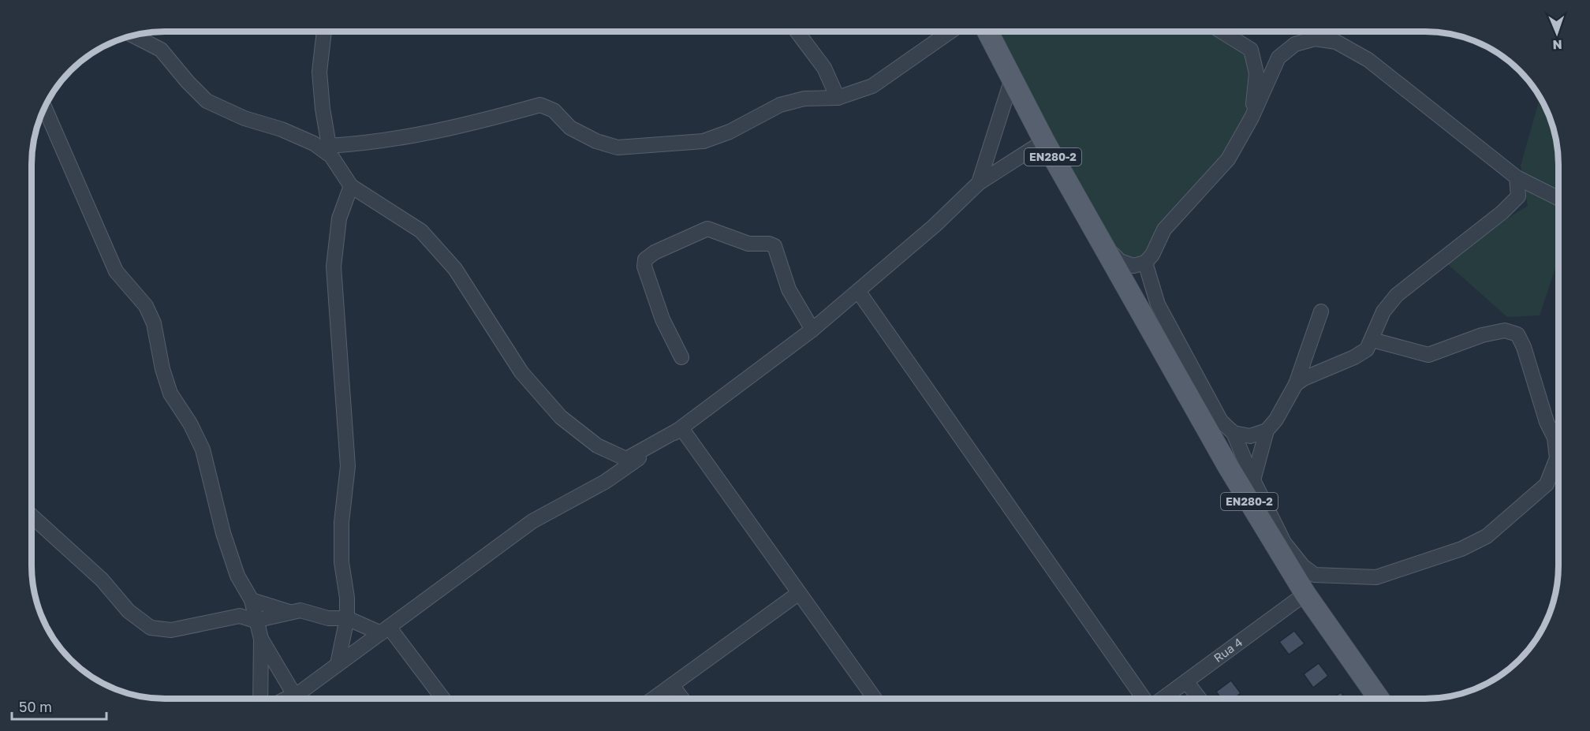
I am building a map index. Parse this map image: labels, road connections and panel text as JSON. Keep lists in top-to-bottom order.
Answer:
{
  "streets": {
    "main road": ["EN280-2"],
    "street": ["Rua 4"]
  },
  "crossings": [
    ["EN280-2", "Rua 4"]
  ],
  "scale_bar": "50 m",
  "north": "bottom"
}
